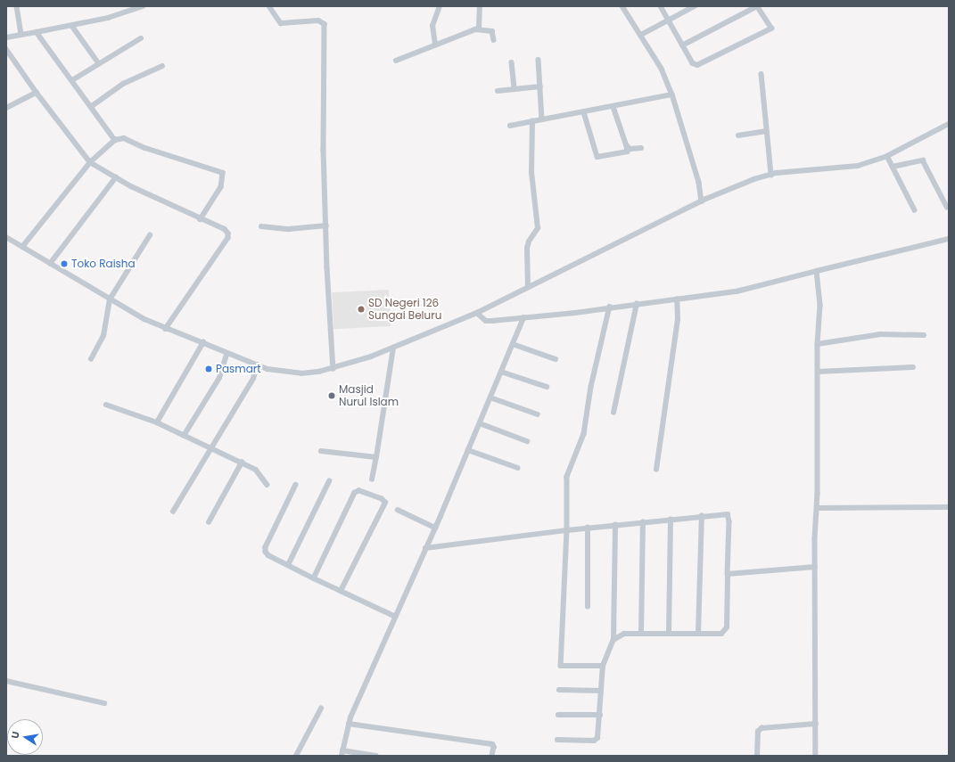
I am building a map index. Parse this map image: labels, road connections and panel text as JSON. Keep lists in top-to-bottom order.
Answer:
{
  "places": [
    "Toko Raisha",
    "SD Negeri 126 Sungai Beluru",
    "Pasmart",
    "Masjid Nurul Islam"
  ],
  "north": "left"
}
